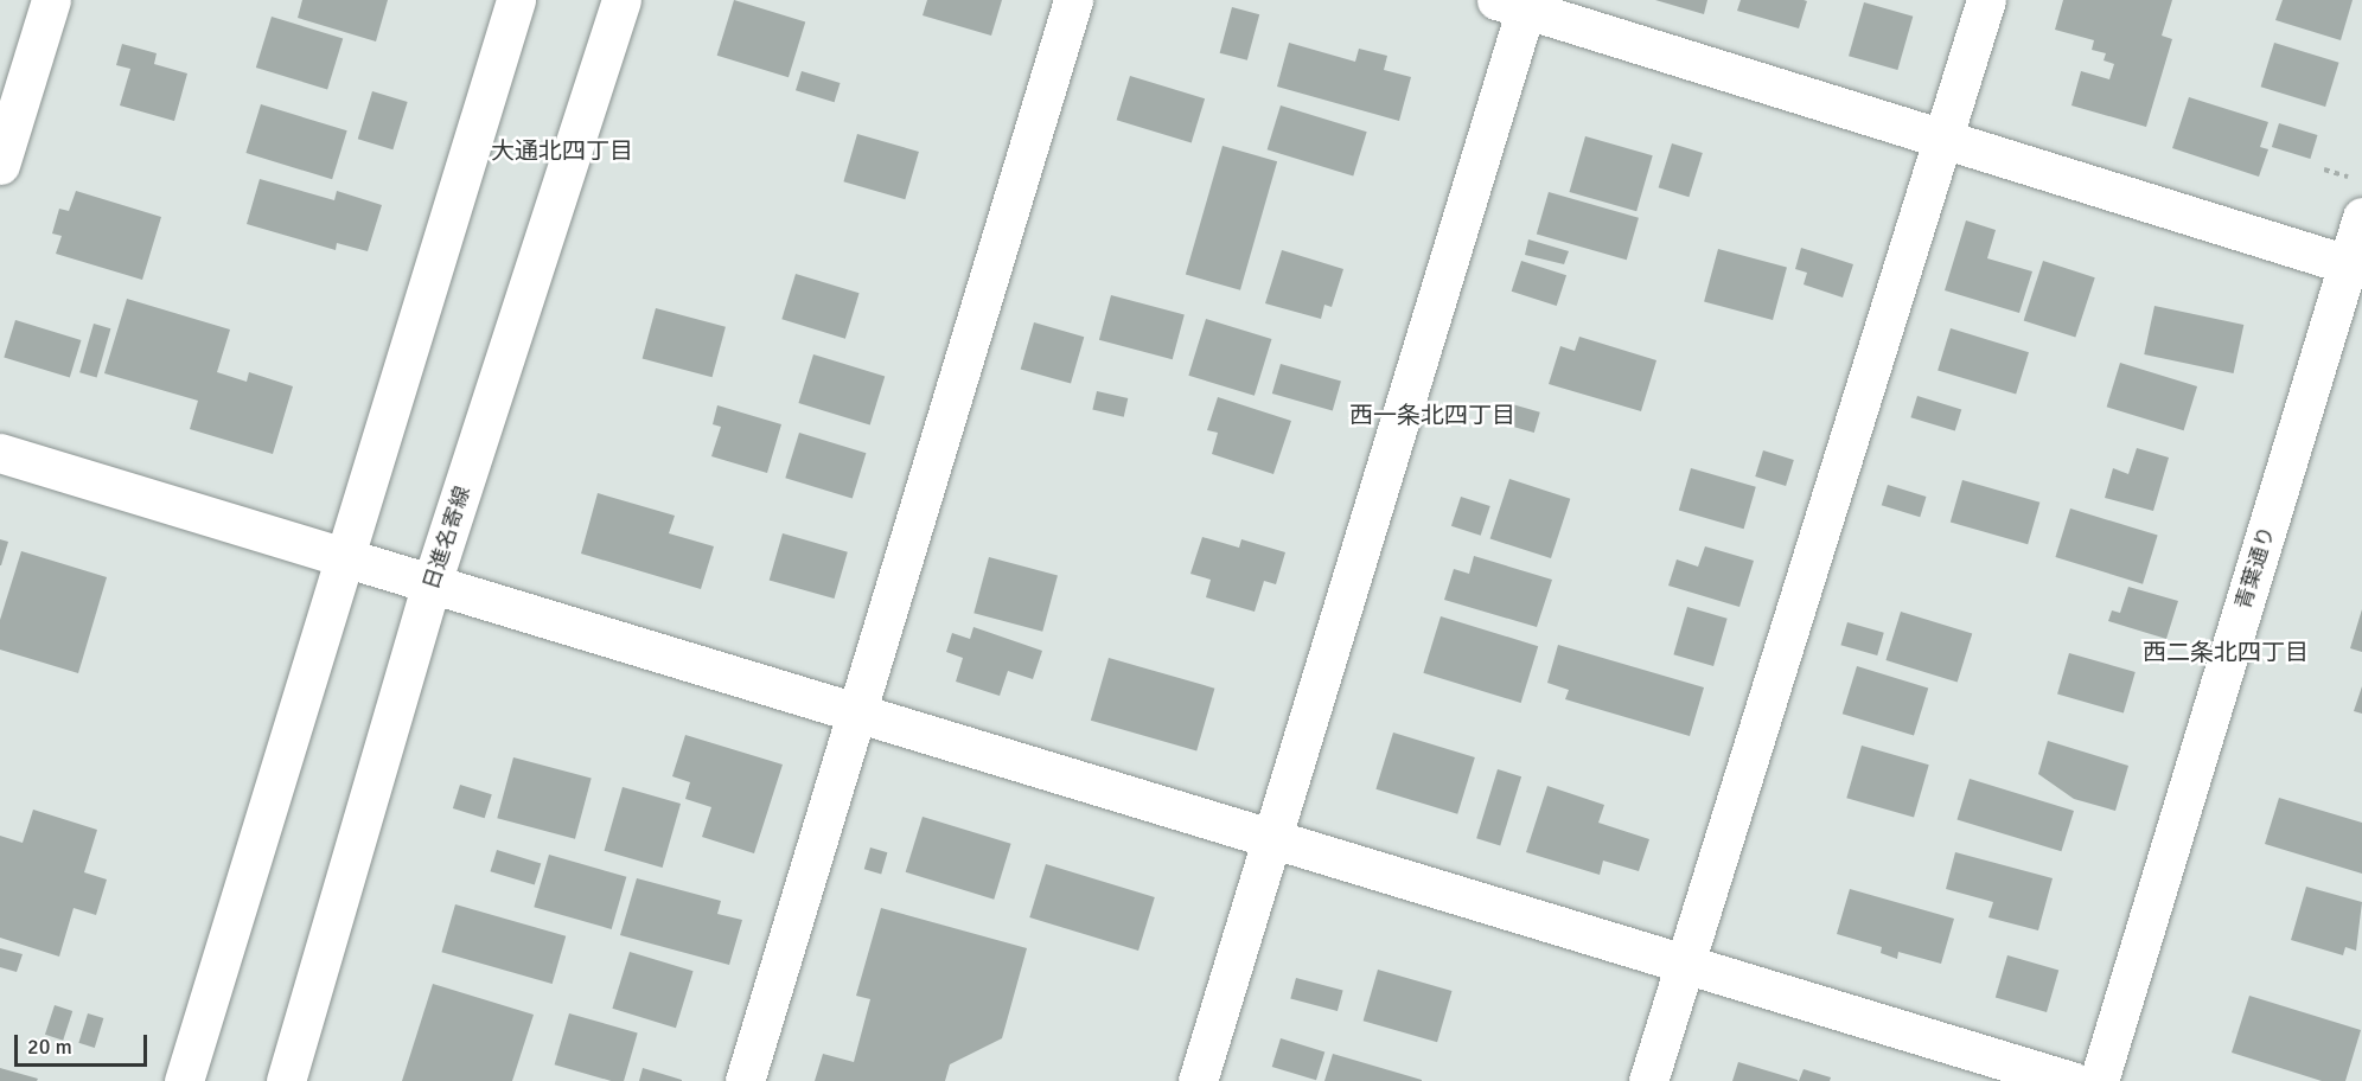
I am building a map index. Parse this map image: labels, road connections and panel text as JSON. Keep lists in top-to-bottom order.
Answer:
{
  "streets": {
    "street": ["日進名寄線", "青葉通り"]
  },
  "districts": ["大通北四丁目", "西一条北四丁目", "西二条北四丁目"],
  "scale_bar": "20 m"
}
